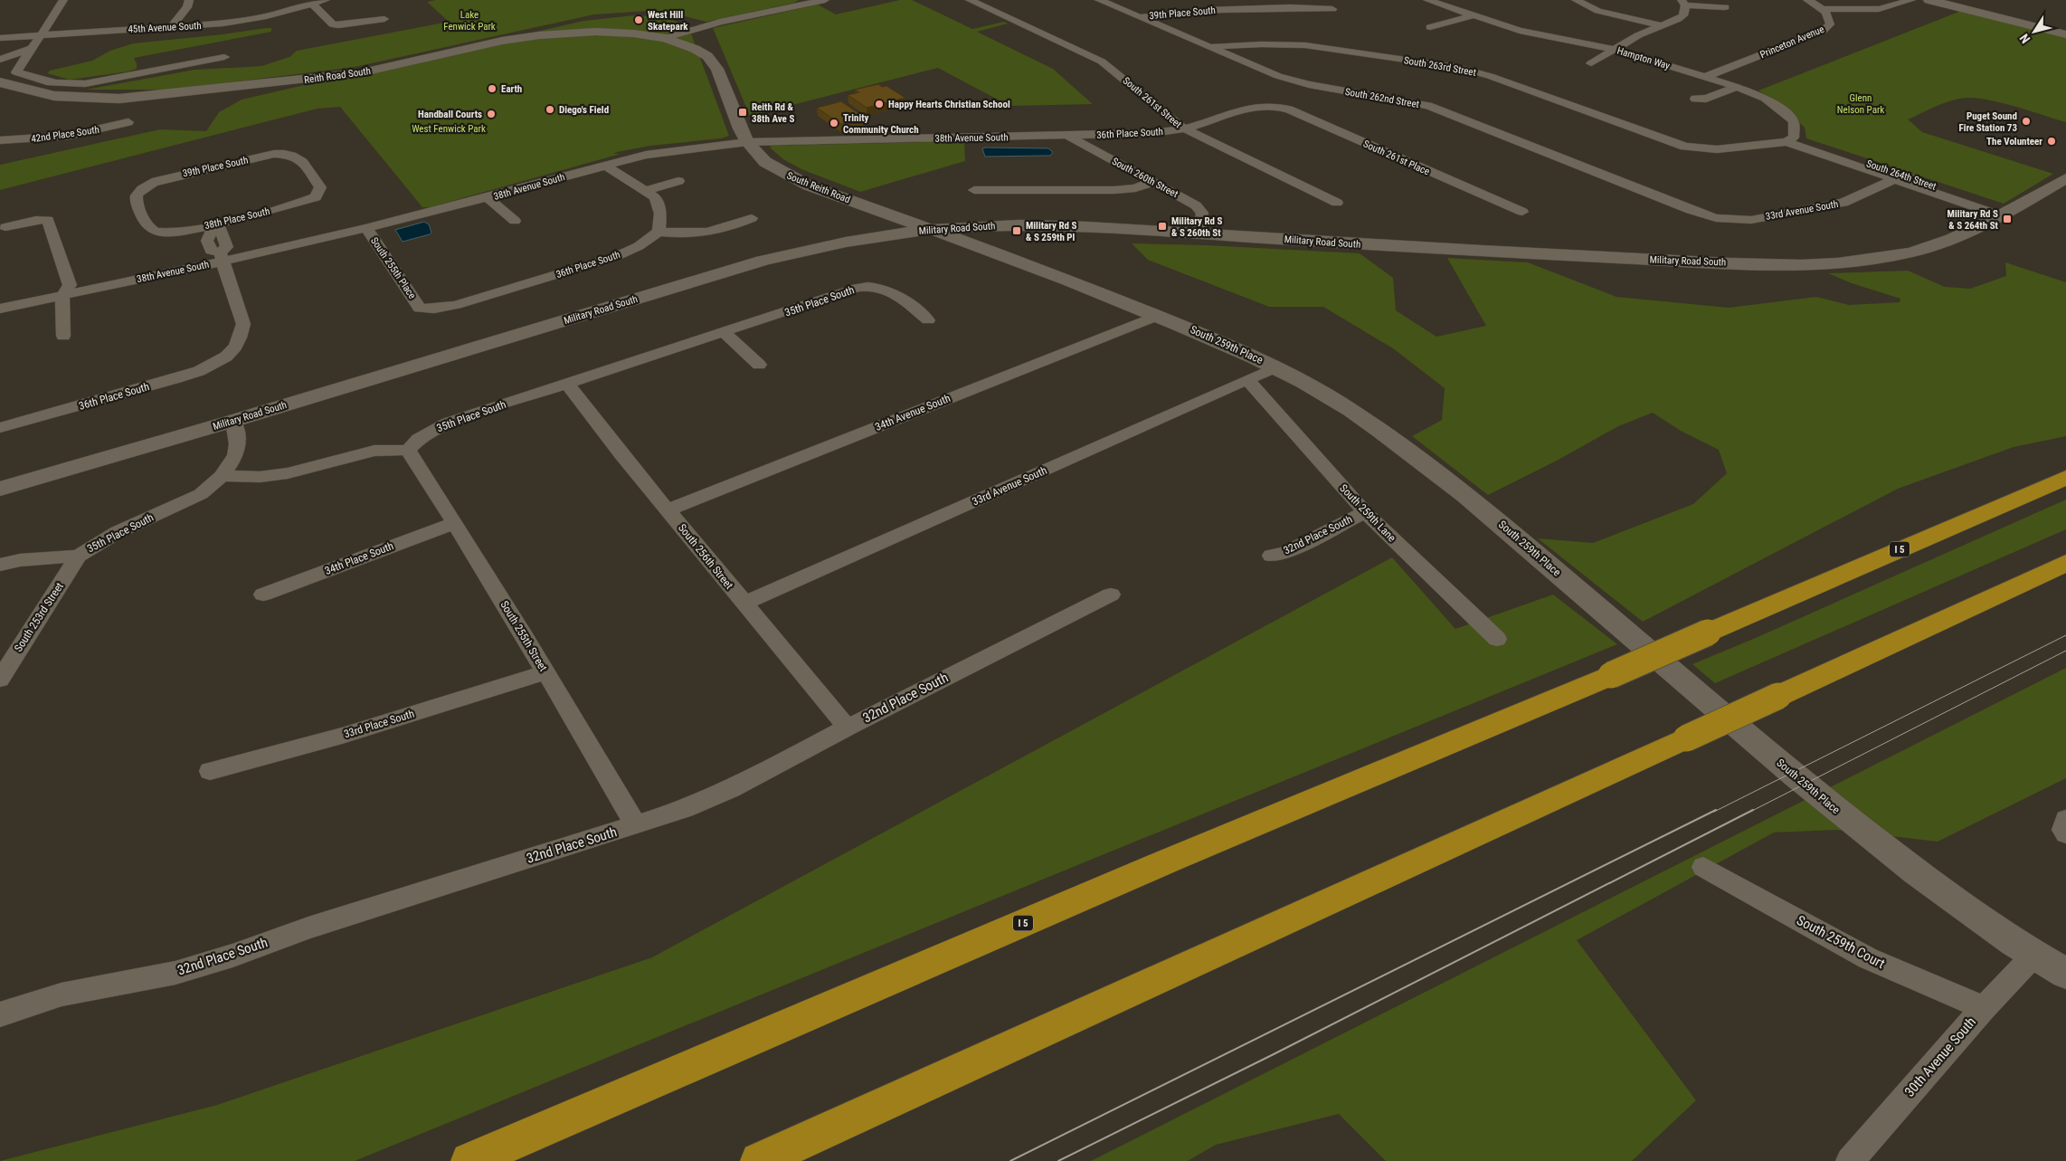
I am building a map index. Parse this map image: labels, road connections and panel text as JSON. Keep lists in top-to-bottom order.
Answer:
{
  "streets": {
    "highway": ["I 5"],
    "main road": [
      "Reith Road South",
      "South Reith Road",
      "Military Road South",
      "South 259th Place"
    ],
    "street": [
      "39th Place South",
      "45th Avenue South",
      "Princeton Avenue",
      "Hampton Way",
      "South 263rd Street",
      "South 262nd Street",
      "South 261st Street",
      "36th Place South",
      "42nd Place South",
      "38th Avenue South",
      "South 261st Place",
      "South 264th Street",
      "South 260th Street",
      "33rd Avenue South",
      "38th Place South",
      "South 255th Place",
      "35th Place South",
      "34th Avenue South",
      "South 259th Lane",
      "32nd Place South",
      "South 256th Street",
      "34th Place South",
      "South 253rd Street",
      "South 255th Street",
      "33rd Place South",
      "South 259th Court",
      "30th Avenue South"
    ]
  },
  "crossings": [
    ["39th Place South", "South 262nd Street"],
    ["39th Place South", "38th Place South"],
    ["Princeton Avenue", "Hampton Way"],
    ["Hampton Way", "South 263rd Street"],
    ["Hampton Way", "South 264th Street"],
    ["South 263rd Street", "South 262nd Street"],
    ["South 263rd Street", "South 264th Street"],
    ["Reith Road South", "South Reith Road"],
    ["South 262nd Street", "33rd Avenue South"],
    ["South 261st Street", "36th Place South"],
    ["36th Place South", "38th Avenue South"],
    ["36th Place South", "South 261st Place"],
    ["36th Place South", "South 260th Street"],
    ["36th Place South", "South 255th Place"],
    ["38th Avenue South", "South 260th Street"],
    ["38th Avenue South", "South Reith Road"],
    ["38th Avenue South", "South 255th Place"],
    ["South 264th Street", "33rd Avenue South"],
    ["South 264th Street", "Military Road South"],
    ["South 260th Street", "Military Road South"],
    ["South Reith Road", "Military Road South"],
    ["South Reith Road", "South 259th Place"],
    ["33rd Avenue South", "South 259th Place"],
    ["33rd Avenue South", "South 259th Lane"],
    ["33rd Avenue South", "South 256th Street"],
    ["Military Road South", "35th Place South"],
    ["Military Road South", "South 259th Place"],
    ["35th Place South", "South 256th Street"],
    ["35th Place South", "South 253rd Street"],
    ["35th Place South", "South 255th Street"],
    ["South 259th Place", "34th Avenue South"],
    ["South 259th Place", "30th Avenue South"],
    ["34th Avenue South", "South 256th Street"],
    ["South 259th Lane", "32nd Place South"],
    ["32nd Place South", "South 256th Street"],
    ["32nd Place South", "South 255th Street"],
    ["34th Place South", "South 255th Street"],
    ["South 255th Street", "33rd Place South"],
    ["South 259th Court", "30th Avenue South"]
  ],
  "parks": ["Lake Fenwick Park", "Glenn Nelson Park", "West Fenwick Park"],
  "places": {
    "other": [
      "West Hill Skatepark",
      "Earth",
      "Happy Hearts Christian School",
      "Diego's Field",
      "Handball Courts",
      "Puget Sound Fire Station 73",
      "Trinity Community Church",
      "The Volunteer"
    ],
    "transit": [
      "Reith Rd & 38th Ave S",
      "Military Rd S & S 264th St",
      "Military Rd S & S 260th St",
      "Military Rd S & S 259th Pl"
    ]
  },
  "north": "bottom left"
}
